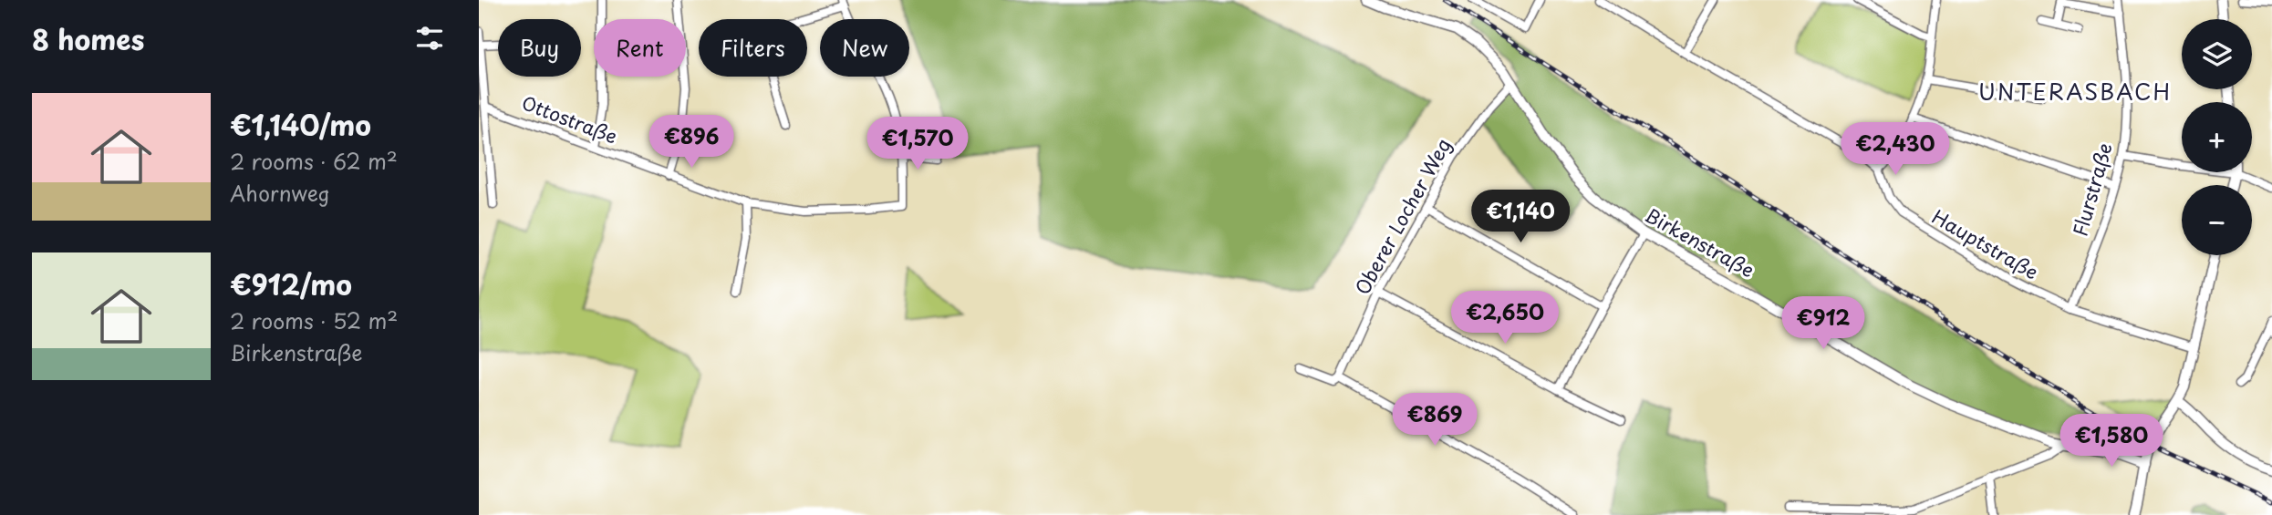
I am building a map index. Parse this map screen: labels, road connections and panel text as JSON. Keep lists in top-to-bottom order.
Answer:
{
  "streets": {
    "street": [
      "Ottostraße",
      "Flurstraße",
      "Oberer Locher Weg",
      "Birkenstraße",
      "Hauptstraße"
    ]
  },
  "crossings": [
    ["Flurstraße", "Hauptstraße"],
    ["Oberer Locher Weg", "Birkenstraße"]
  ],
  "districts": ["UNTERASBACH"],
  "page": {
    "heading": "8 homes",
    "map_buttons": ["+", "−"],
    "chip": [
      "Buy",
      "Rent",
      "Filters",
      "New"
    ],
    "list": [
      {
        "name": "€1,140/mo",
        "note": "2 rooms · 62 m² · Ahornweg"
      },
      {
        "name": "€912/mo",
        "note": "2 rooms · 52 m² · Birkenstraße"
      }
    ],
    "price": [
      "€896",
      "€1,570",
      "€2,430",
      "€1,140",
      "€2,650",
      "€912",
      "€869",
      "€1,580"
    ]
  }
}
